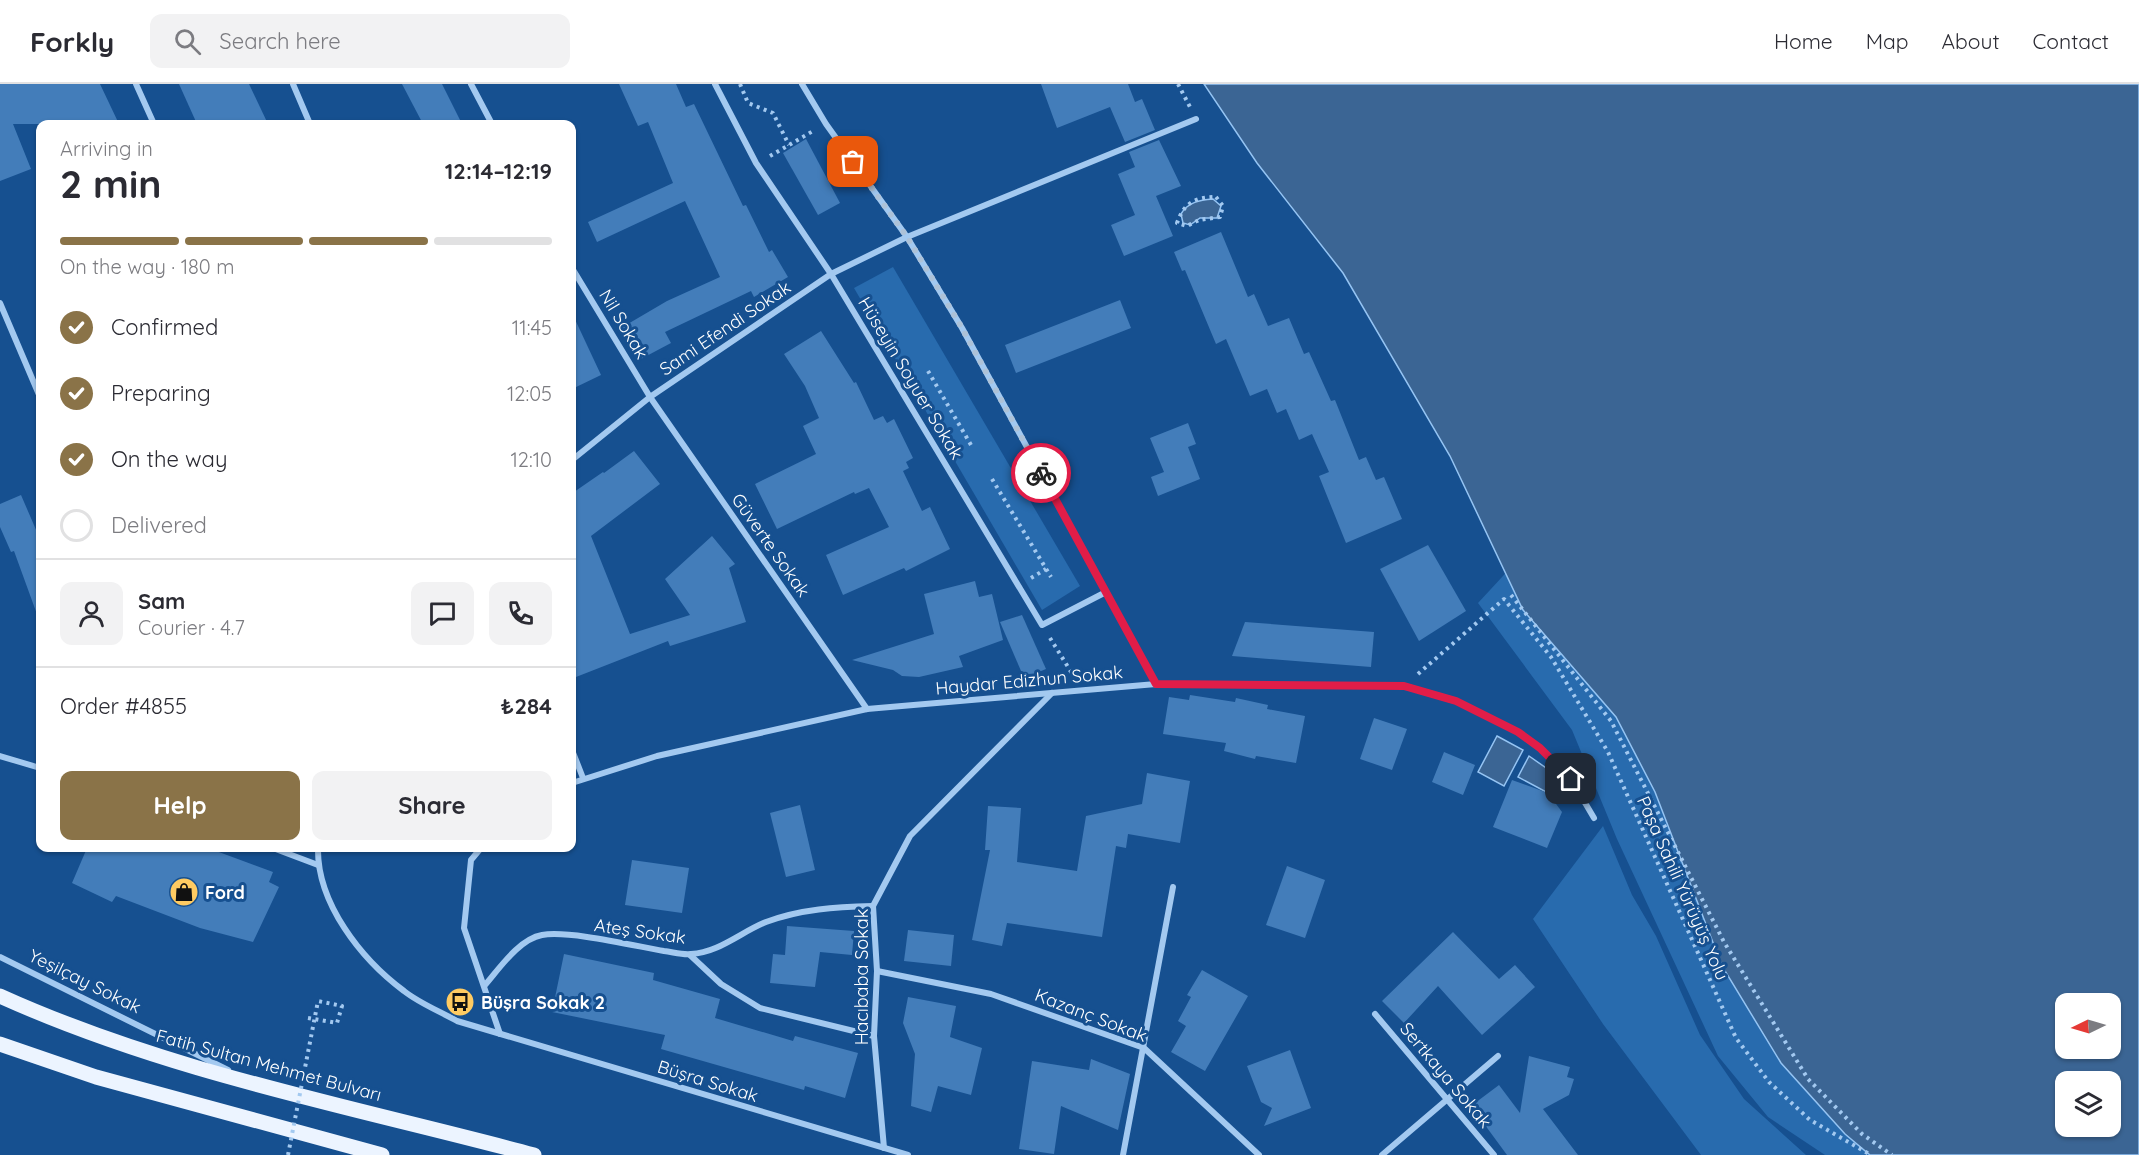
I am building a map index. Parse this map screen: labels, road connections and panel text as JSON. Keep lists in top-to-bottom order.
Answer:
{
  "streets": {
    "main road": ["Fatih Sultan Mehmet Bulvarı"],
    "street": [
      "Nil Sokak",
      "Sami Efendi Sokak",
      "Hüseyin Soyuer Sokak",
      "Güverte Sokak",
      "Haydar Edizhun Sokak",
      "Ateş Sokak",
      "Hacıbaba Sokak",
      "Yeşilçay Sokak",
      "Kazanç Sokak",
      "Sertkaya Sokak",
      "Büşra Sokak"
    ],
    "path": ["Paşa Sahili Yürüyüş Yolu"]
  },
  "crossings": [
    ["Nil Sokak", "Sami Efendi Sokak"],
    ["Nil Sokak", "Güverte Sokak"],
    ["Sami Efendi Sokak", "Hüseyin Soyuer Sokak"],
    ["Sami Efendi Sokak", "Güverte Sokak"],
    ["Güverte Sokak", "Haydar Edizhun Sokak"],
    ["Haydar Edizhun Sokak", "Paşa Sahili Yürüyüş Yolu"],
    ["Haydar Edizhun Sokak", "Hacıbaba Sokak"],
    ["Ateş Sokak", "Hacıbaba Sokak"],
    ["Hacıbaba Sokak", "Kazanç Sokak"],
    ["Hacıbaba Sokak", "Büşra Sokak"],
    ["Yeşilçay Sokak", "Fatih Sultan Mehmet Bulvarı"]
  ],
  "places": {
    "shop": ["Ford"],
    "bus stop": ["Büşra Sokak 2"]
  },
  "north": "left",
  "page": {
    "header": "Forkly",
    "search": "Search here",
    "nav": [
      "Home",
      "Map",
      "About",
      "Contact"
    ],
    "heading": ["2 min", "Arriving in", "12:14–12:19"],
    "panel": [
      "Sam",
      "Courier · 4.7",
      "Order #4855",
      "₺284"
    ],
    "bar": "On the way · 180 m",
    "list": [
      ["Confirmed", "11:45"],
      ["Preparing", "12:05"],
      ["On the way", "12:10"],
      "Delivered"
    ],
    "buttons": ["Help", "Share"]
  }
}
